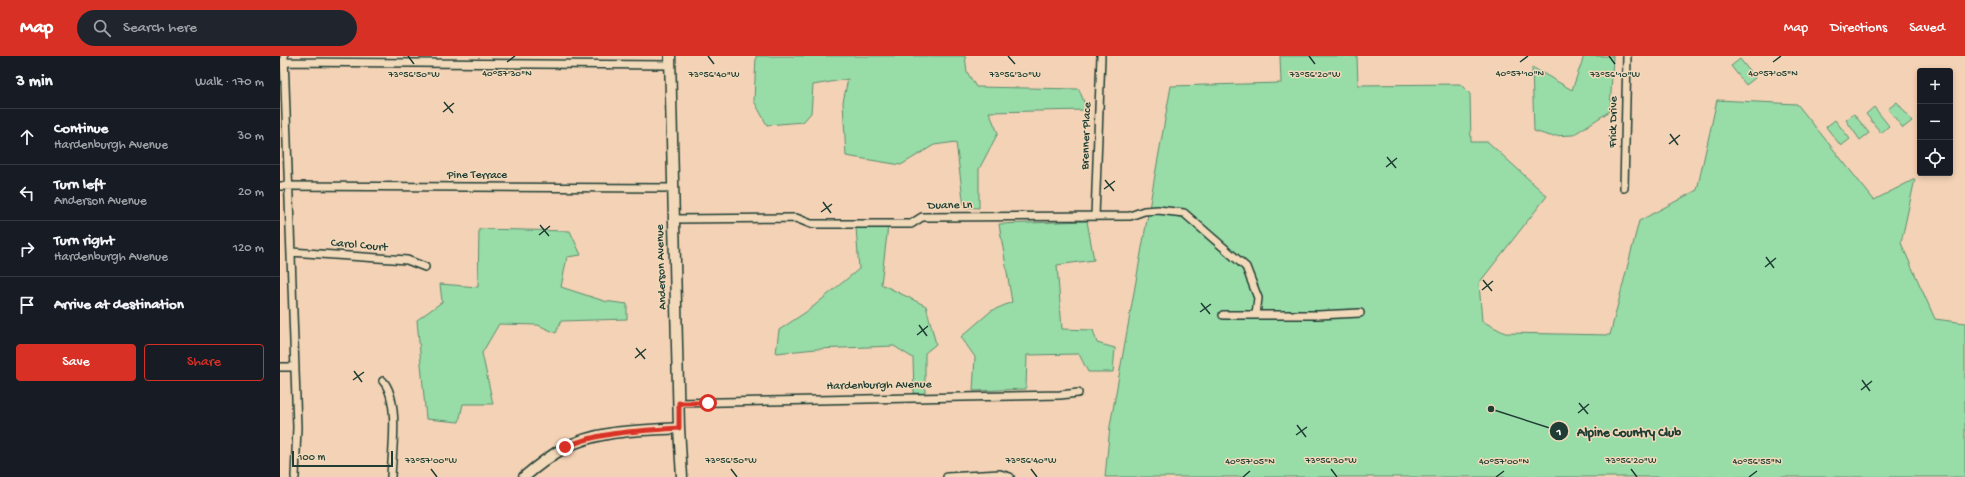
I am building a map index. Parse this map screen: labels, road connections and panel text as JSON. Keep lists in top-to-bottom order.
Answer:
{
  "streets": {
    "main road": ["Anderson Avenue"],
    "street": [
      "Frick Drive",
      "Brenner Place",
      "Pine Terrace",
      "Duane Ln",
      "Carol Court",
      "Hardenburgh Avenue"
    ]
  },
  "crossings": [
    ["Brenner Place", "Duane Ln"],
    ["Pine Terrace", "Anderson Avenue"],
    ["Duane Ln", "Anderson Avenue"],
    ["Anderson Avenue", "Hardenburgh Avenue"]
  ],
  "places": ["Alpine Country Club"],
  "scale_bar": "100 m",
  "page": {
    "header": "Map",
    "search": "Search here",
    "nav": ["Map", "Directions", "Saved"],
    "heading": ["3 min", "Walk · 170 m"],
    "map_buttons": ["+", "−"],
    "list": [
      ["Continue", "Hardenburgh Avenue", "30 m"],
      ["Turn left", "Anderson Avenue", "20 m"],
      ["Turn right", "Hardenburgh Avenue", "120 m"],
      "Arrive at destination"
    ],
    "buttons": ["Save", "Share"],
    "scale": "100 m"
  },
  "coordinates": [
    "40°57'30\"N",
    "40°57'10\"N",
    "40°57'05\"N",
    "73°56'50\"W",
    "73°56'40\"W",
    "73°56'30\"W",
    "73°56'20\"W",
    "73°56'10\"W",
    "73°57'00\"W",
    "40°57'00\"N",
    "40°56'55\"N"
  ]
}
